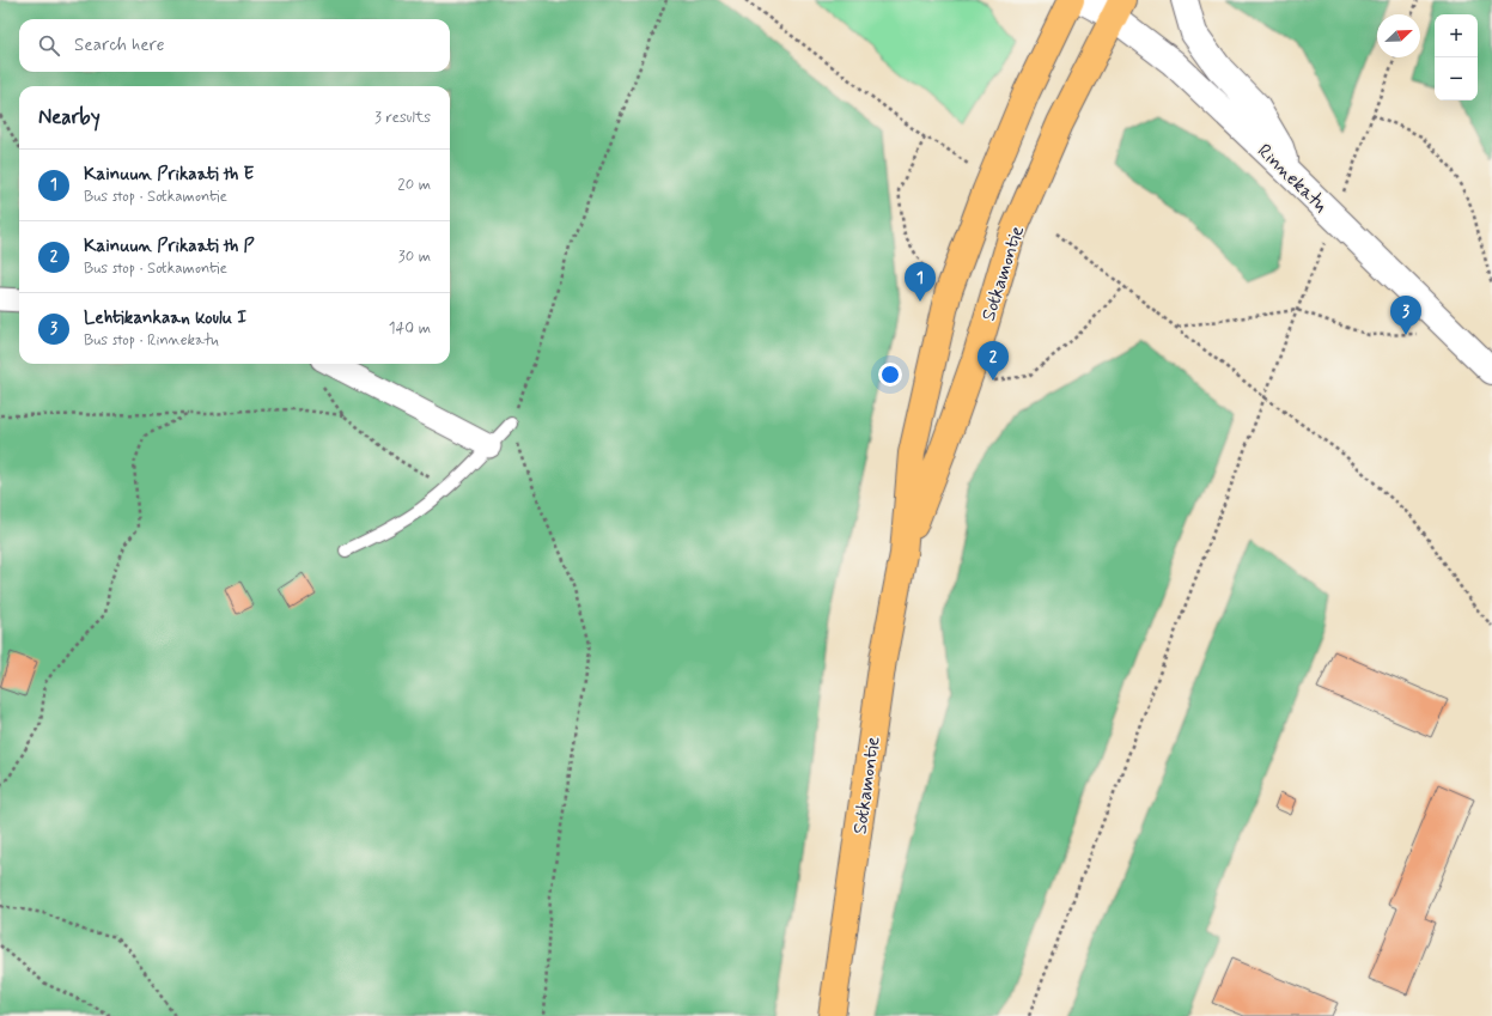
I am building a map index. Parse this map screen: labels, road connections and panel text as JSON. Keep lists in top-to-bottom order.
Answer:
{
  "streets": {
    "highway": ["Sotkamontie"],
    "street": ["Rinnekatu"]
  },
  "crossings": [
    ["Rinnekatu", "Sotkamontie"]
  ],
  "north": "top right",
  "page": {
    "map_buttons": ["+", "−"],
    "search": "Search here",
    "heading": ["Nearby", "3 results"],
    "list": [
      {
        "mark": "1",
        "name": "Kainuun Prikaati th E",
        "note": "Bus stop · Sotkamontie",
        "value": "20 m"
      },
      {
        "mark": "2",
        "name": "Kainuun Prikaati th P",
        "note": "Bus stop · Sotkamontie",
        "value": "30 m"
      },
      {
        "mark": "3",
        "name": "Lehtikankaan koulu I",
        "note": "Bus stop · Rinnekatu",
        "value": "140 m"
      }
    ],
    "pins": ["1", "3", "2"]
  }
}
